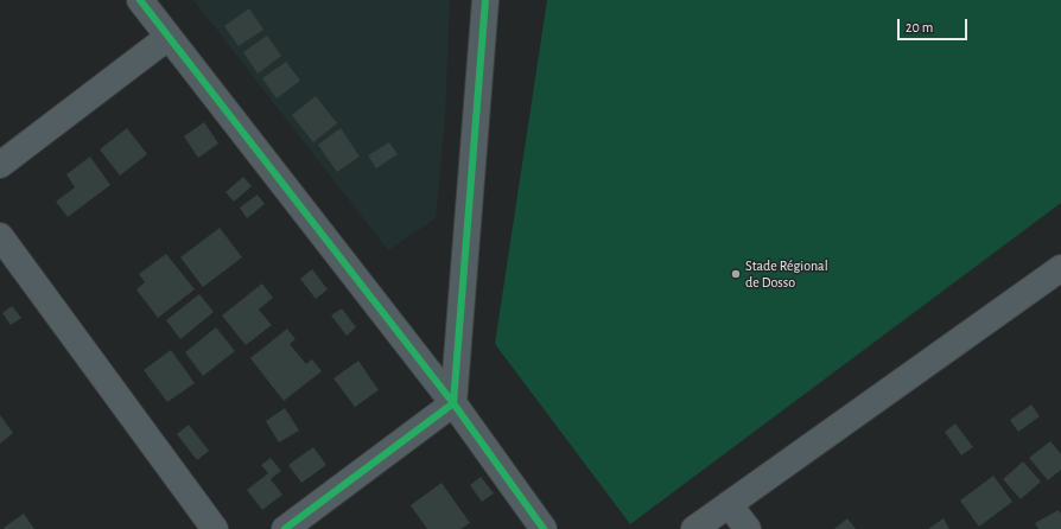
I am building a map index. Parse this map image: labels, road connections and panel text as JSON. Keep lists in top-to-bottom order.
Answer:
{
  "places": ["Stade Régional de Dosso"],
  "scale_bar": "20 m"
}
